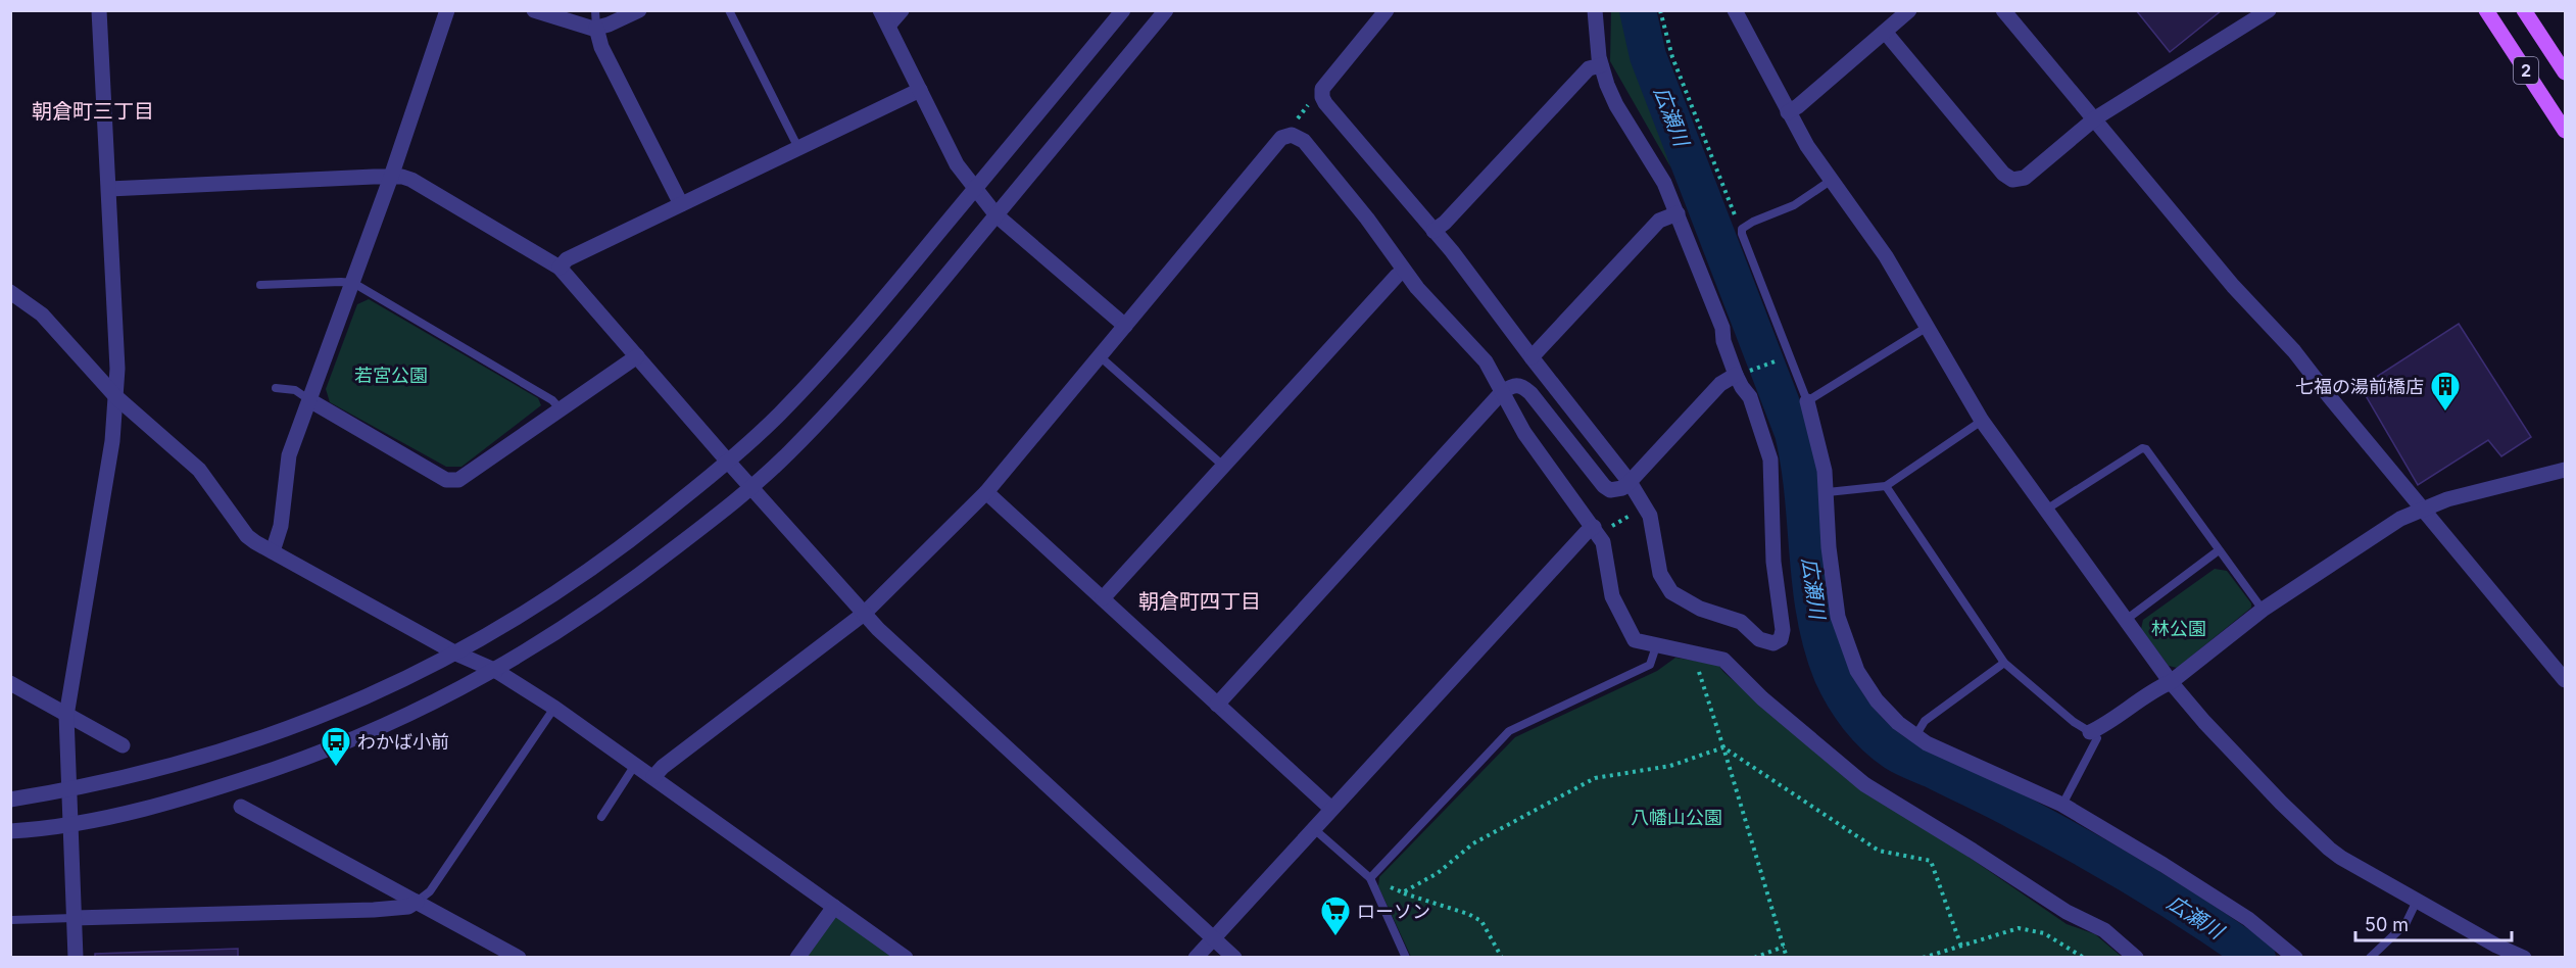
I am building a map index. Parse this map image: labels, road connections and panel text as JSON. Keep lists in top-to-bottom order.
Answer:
{
  "streets": {
    "main road": ["2"]
  },
  "districts": ["朝倉町三丁目", "朝倉町四丁目"],
  "water": ["広瀬川"],
  "parks": ["若宮公園", "林公園", "八幡山公園"],
  "places": {
    "building": ["七福の湯前橋店"],
    "bus stop": ["わかば小前"],
    "supermarket": ["ローソン"]
  },
  "scale_bar": "50 m"
}
